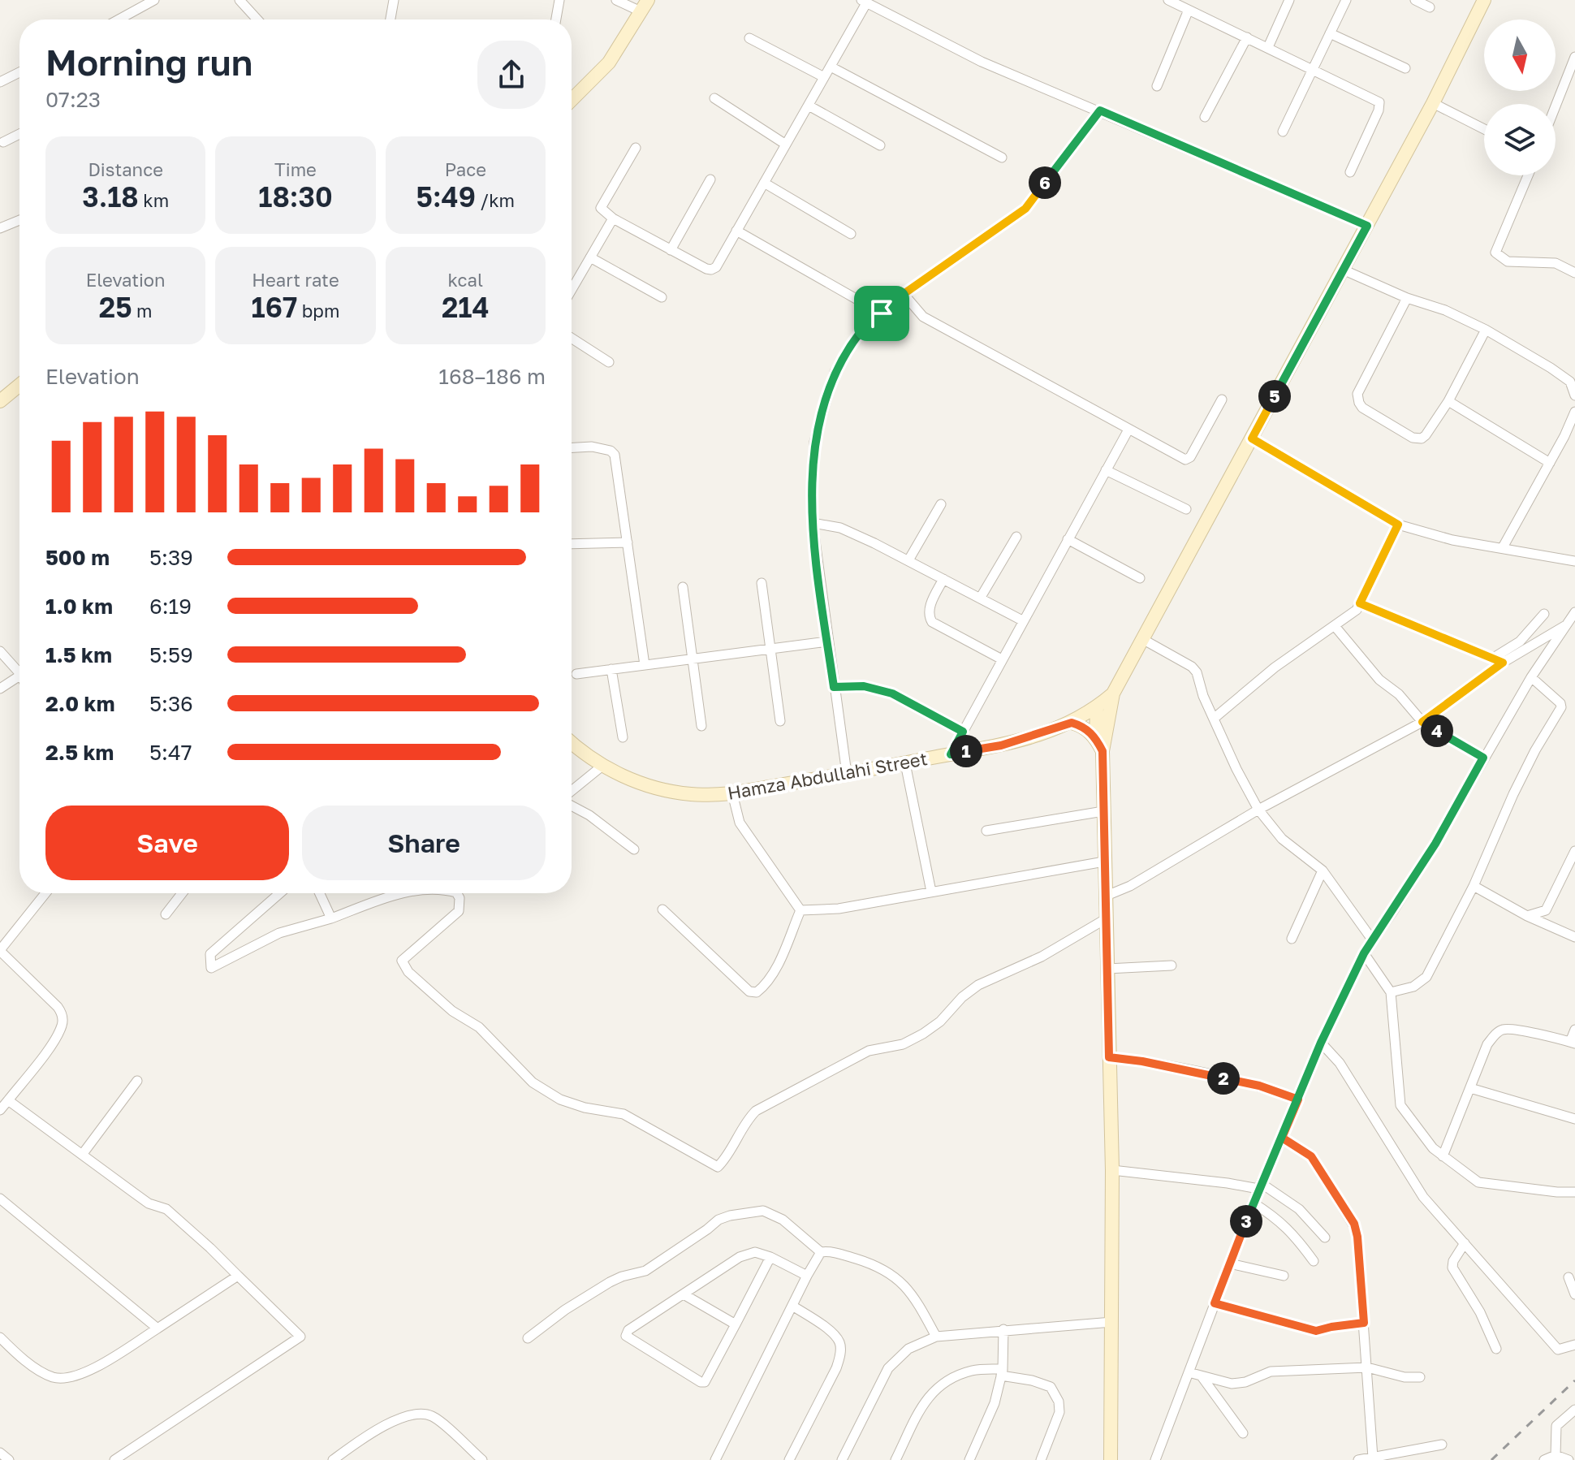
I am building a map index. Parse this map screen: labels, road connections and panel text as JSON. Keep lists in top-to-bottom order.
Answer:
{
  "streets": {
    "main road": ["Hamza Abdullahi Street"]
  },
  "north": "bottom",
  "page": {
    "heading": ["Morning run", "07:23"],
    "stats": [
      ["Distance", "3.18 km"],
      ["Time", "18:30"],
      ["Pace", "5:49 /km"],
      ["Elevation", "25 m"],
      ["Heart rate", "167 bpm"],
      ["kcal", "214"]
    ],
    "pins": [
      "6",
      "5",
      "4",
      "1",
      "2",
      "3"
    ],
    "chart": ["Elevation", "168–186 m"],
    "list": [
      {
        "name": "500 m",
        "note": "5:39"
      },
      {
        "name": "1.0 km",
        "note": "6:19"
      },
      {
        "name": "1.5 km",
        "note": "5:59"
      },
      {
        "name": "2.0 km",
        "note": "5:36"
      },
      {
        "name": "2.5 km",
        "note": "5:47"
      }
    ],
    "buttons": ["Save", "Share"]
  }
}
